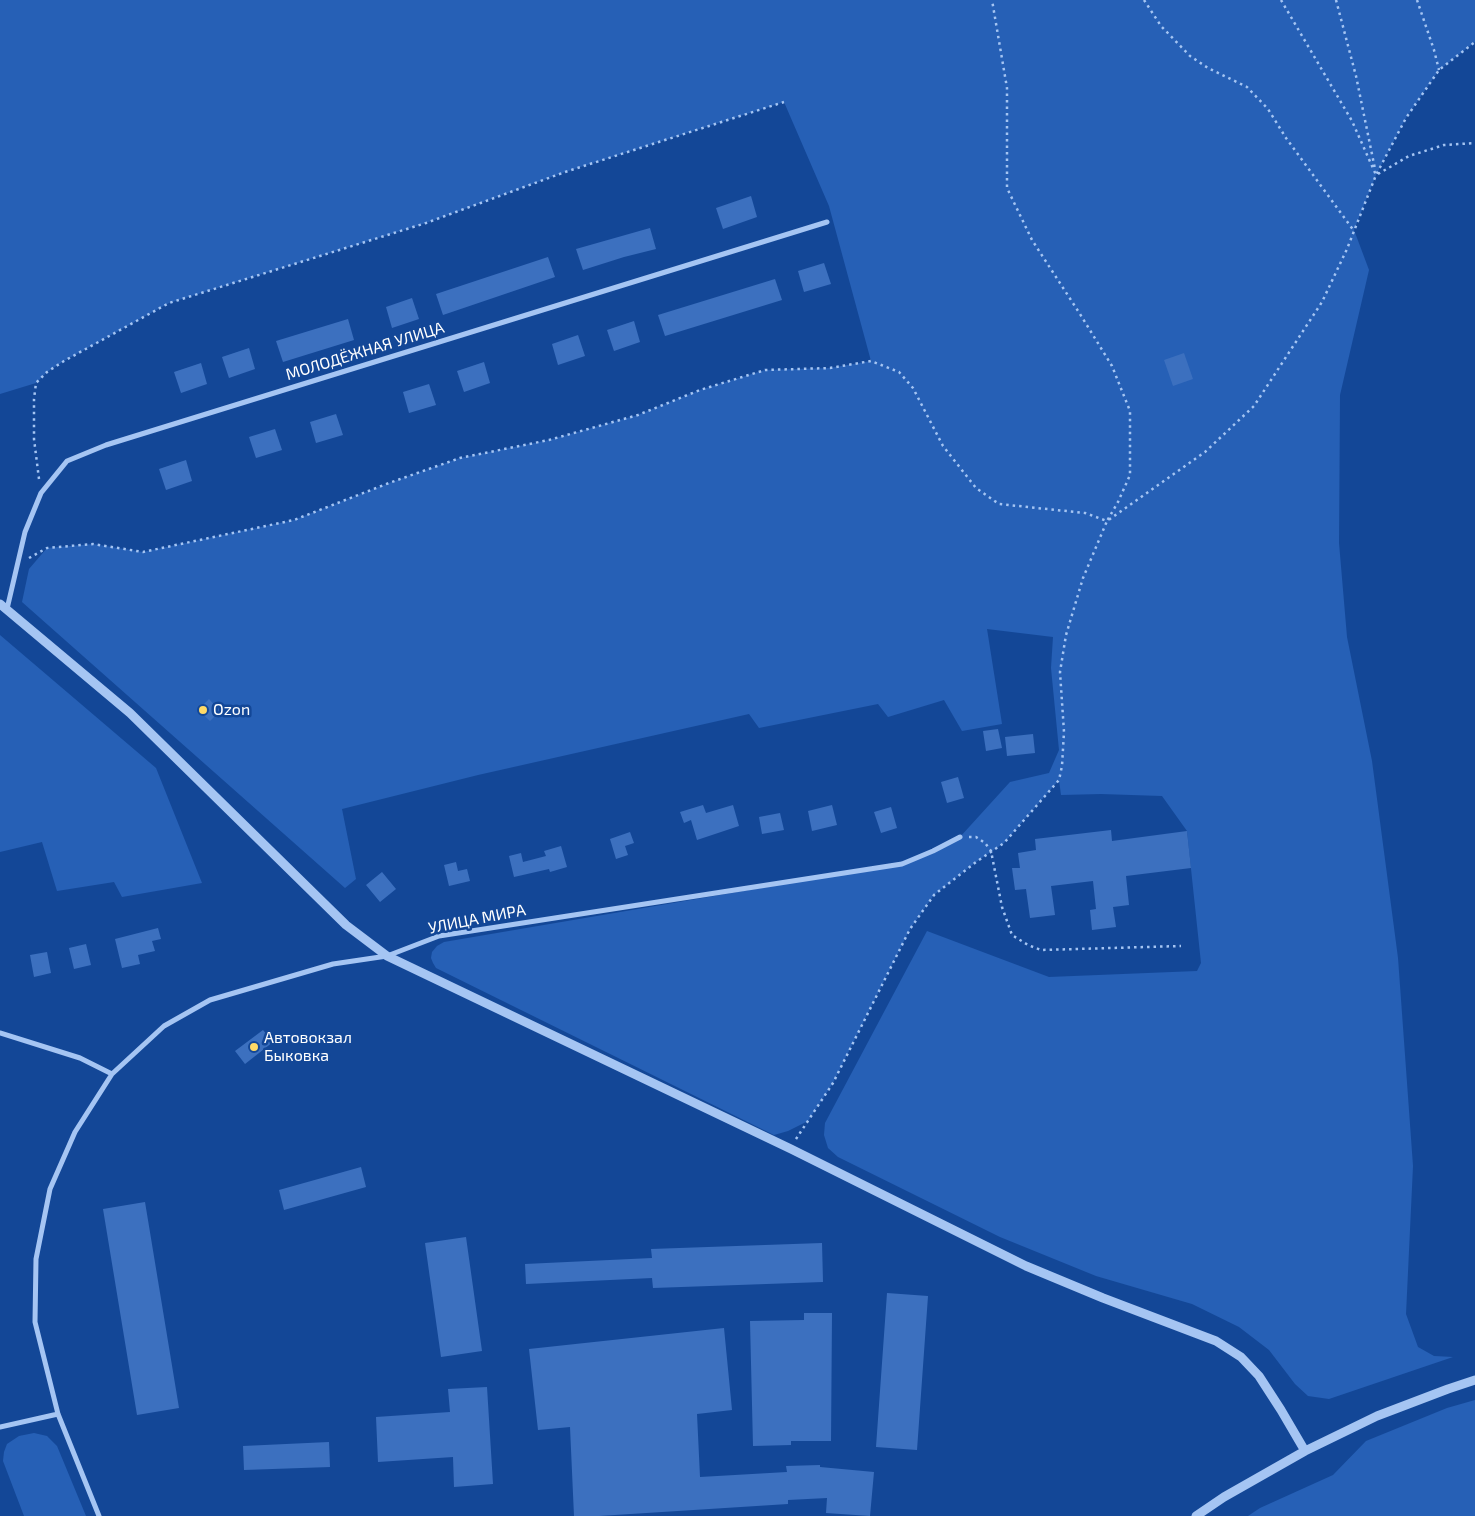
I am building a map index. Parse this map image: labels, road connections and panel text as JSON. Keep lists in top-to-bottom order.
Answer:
{
  "streets": {
    "street": ["МОЛОДЁЖНАЯ УЛИЦА", "УЛИЦА МИРА"]
  },
  "places": ["Ozon", "Автовокзал Быковка"]
}
